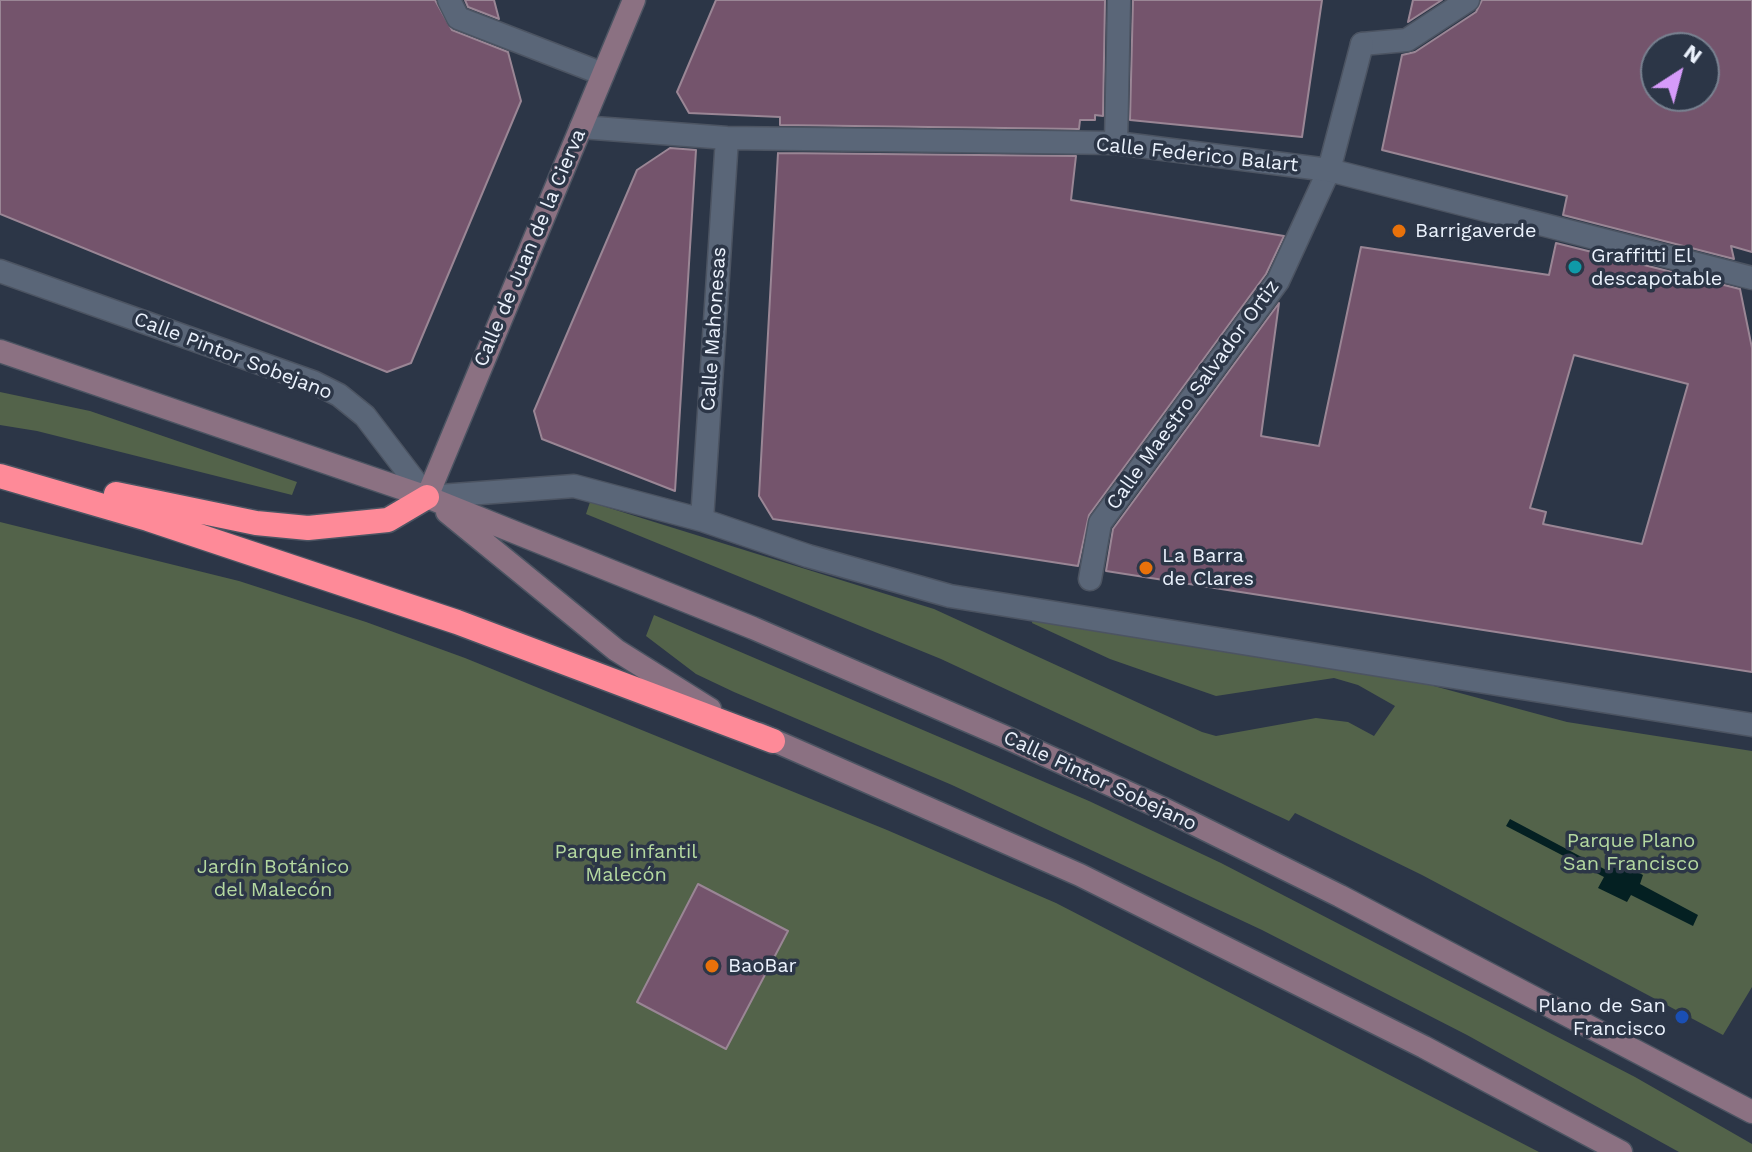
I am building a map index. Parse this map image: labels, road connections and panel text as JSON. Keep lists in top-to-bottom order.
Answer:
{
  "streets": {
    "main road": ["Calle de Juan de la Cierva", "Calle Pintor Sobejano"],
    "street": ["Calle Federico Balart", "Calle Mahonesas", "Calle Maestro Salvador Ortiz"]
  },
  "crossings": [
    ["Calle Federico Balart", "Calle de Juan de la Cierva"],
    ["Calle Federico Balart", "Calle Mahonesas"],
    ["Calle Federico Balart", "Calle Maestro Salvador Ortiz"],
    ["Calle de Juan de la Cierva", "Calle Pintor Sobejano"]
  ],
  "parks": ["Parque Plano San Francisco", "Parque infantil Malecón", "Jardín Botánico del Malecón"],
  "places": [
    "Barrigaverde",
    "Graffitti El descapotable",
    "La Barra de Clares",
    "BaoBar",
    "Plano de San Francisco"
  ],
  "north": "top right"
}
